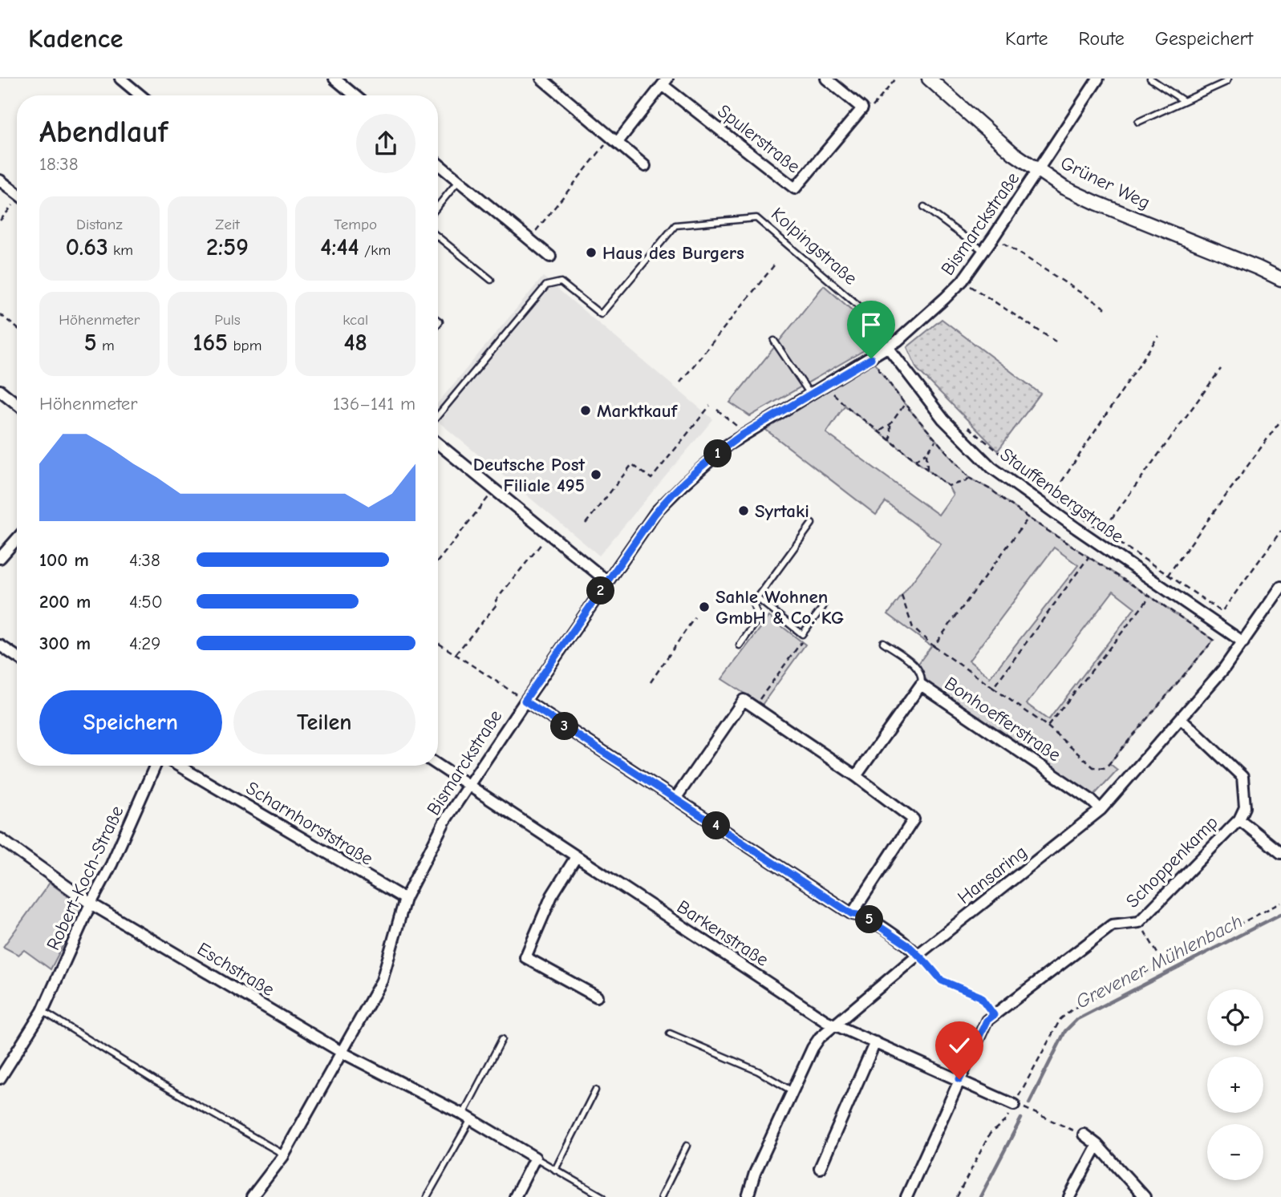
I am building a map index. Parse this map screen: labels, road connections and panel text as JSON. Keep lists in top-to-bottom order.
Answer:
{
  "streets": {
    "street": [
      "Spulerstraße",
      "Grüner Weg",
      "Bismarckstraße",
      "Stauffenbergstraße",
      "Bonhoefferstraße",
      "Scharnhorststraße",
      "Schoppenkamp",
      "Hansaring",
      "Robert-Koch-Straße",
      "Barkenstraße",
      "Eschstraße"
    ],
    "lane": ["Kolpingstraße"]
  },
  "crossings": [
    ["Grüner Weg", "Bismarckstraße"],
    ["Bismarckstraße", "Kolpingstraße"],
    ["Bismarckstraße", "Stauffenbergstraße"],
    ["Bismarckstraße", "Scharnhorststraße"],
    ["Bismarckstraße", "Barkenstraße"],
    ["Bismarckstraße", "Eschstraße"],
    ["Kolpingstraße", "Stauffenbergstraße"],
    ["Stauffenbergstraße", "Hansaring"],
    ["Bonhoefferstraße", "Hansaring"],
    ["Schoppenkamp", "Hansaring"],
    ["Schoppenkamp", "Barkenstraße"],
    ["Hansaring", "Barkenstraße"],
    ["Robert-Koch-Straße", "Eschstraße"]
  ],
  "water": ["Grevener Mühlenbach"],
  "places": [
    "Haus des Burgers",
    "Marktkauf",
    "Deutsche Post Filiale 495",
    "Syrtaki",
    "Sahle Wohnen GmbH & Co. KG"
  ],
  "page": {
    "header": "Kadence",
    "nav": ["Karte", "Route", "Gespeichert"],
    "heading": ["Abendlauf", "18:38"],
    "stats": [
      ["Distanz", "0.63 km"],
      ["Zeit", "2:59"],
      ["Tempo", "4:44 /km"],
      ["Höhenmeter", "5 m"],
      ["Puls", "165 bpm"],
      ["kcal", "48"]
    ],
    "chart": ["Höhenmeter", "136–141 m"],
    "pins": [
      "1",
      "2",
      "3",
      "4",
      "5"
    ],
    "list": [
      {
        "name": "100 m",
        "note": "4:38"
      },
      {
        "name": "200 m",
        "note": "4:50"
      },
      {
        "name": "300 m",
        "note": "4:29"
      }
    ],
    "buttons": ["Speichern", "Teilen"],
    "map_buttons": ["+", "−"]
  }
}
